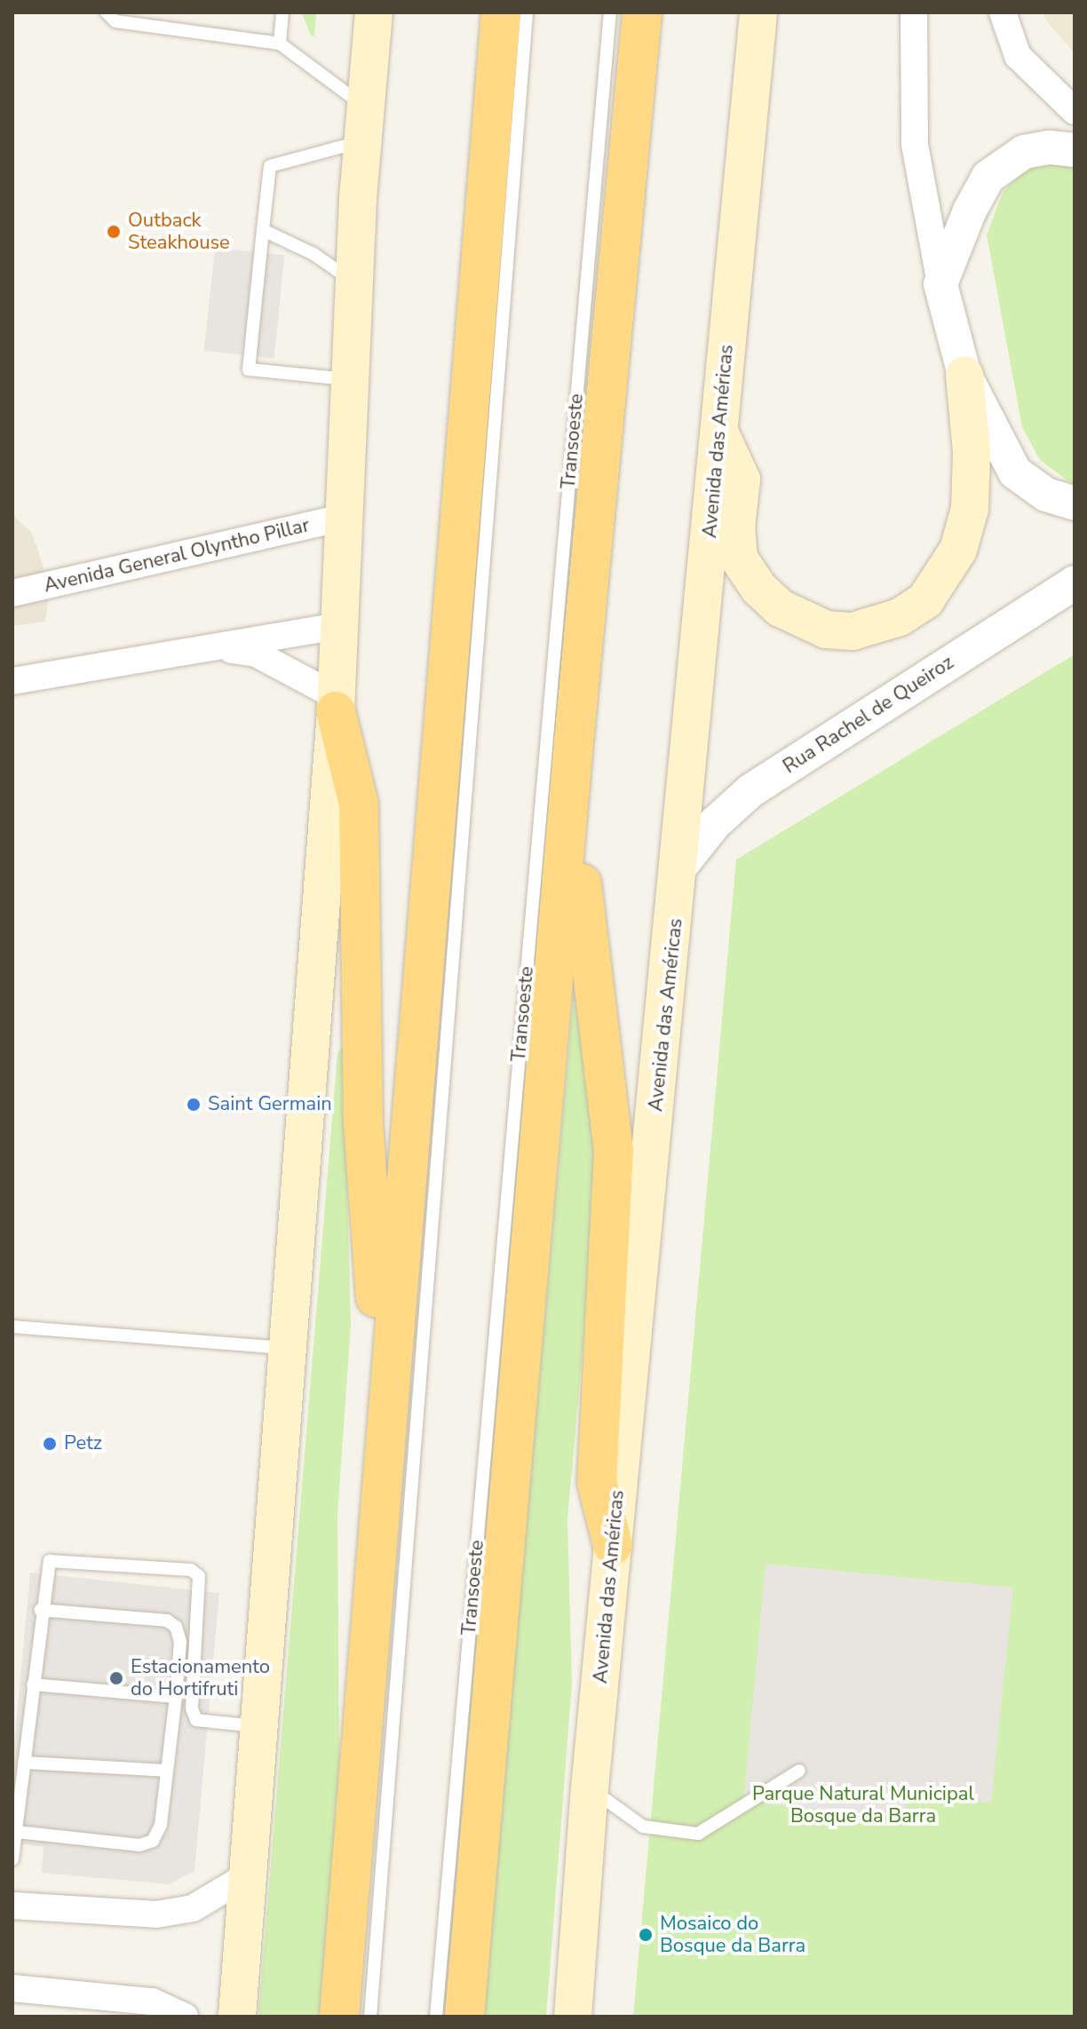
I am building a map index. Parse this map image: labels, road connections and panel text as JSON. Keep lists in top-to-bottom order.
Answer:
{
  "streets": {
    "main road": ["Avenida das Américas"],
    "street": ["Avenida General Olyntho Pillar", "Rua Rachel de Queiroz"],
    "lane": ["Transoeste"]
  },
  "crossings": [
    ["Avenida das Américas", "Rua Rachel de Queiroz"]
  ],
  "parks": ["Parque Natural Municipal Bosque da Barra"],
  "places": [
    "Outback Steakhouse",
    "Saint Germain",
    "Petz",
    "Estacionamento do Hortifruti",
    "Mosaico do Bosque da Barra"
  ]
}
